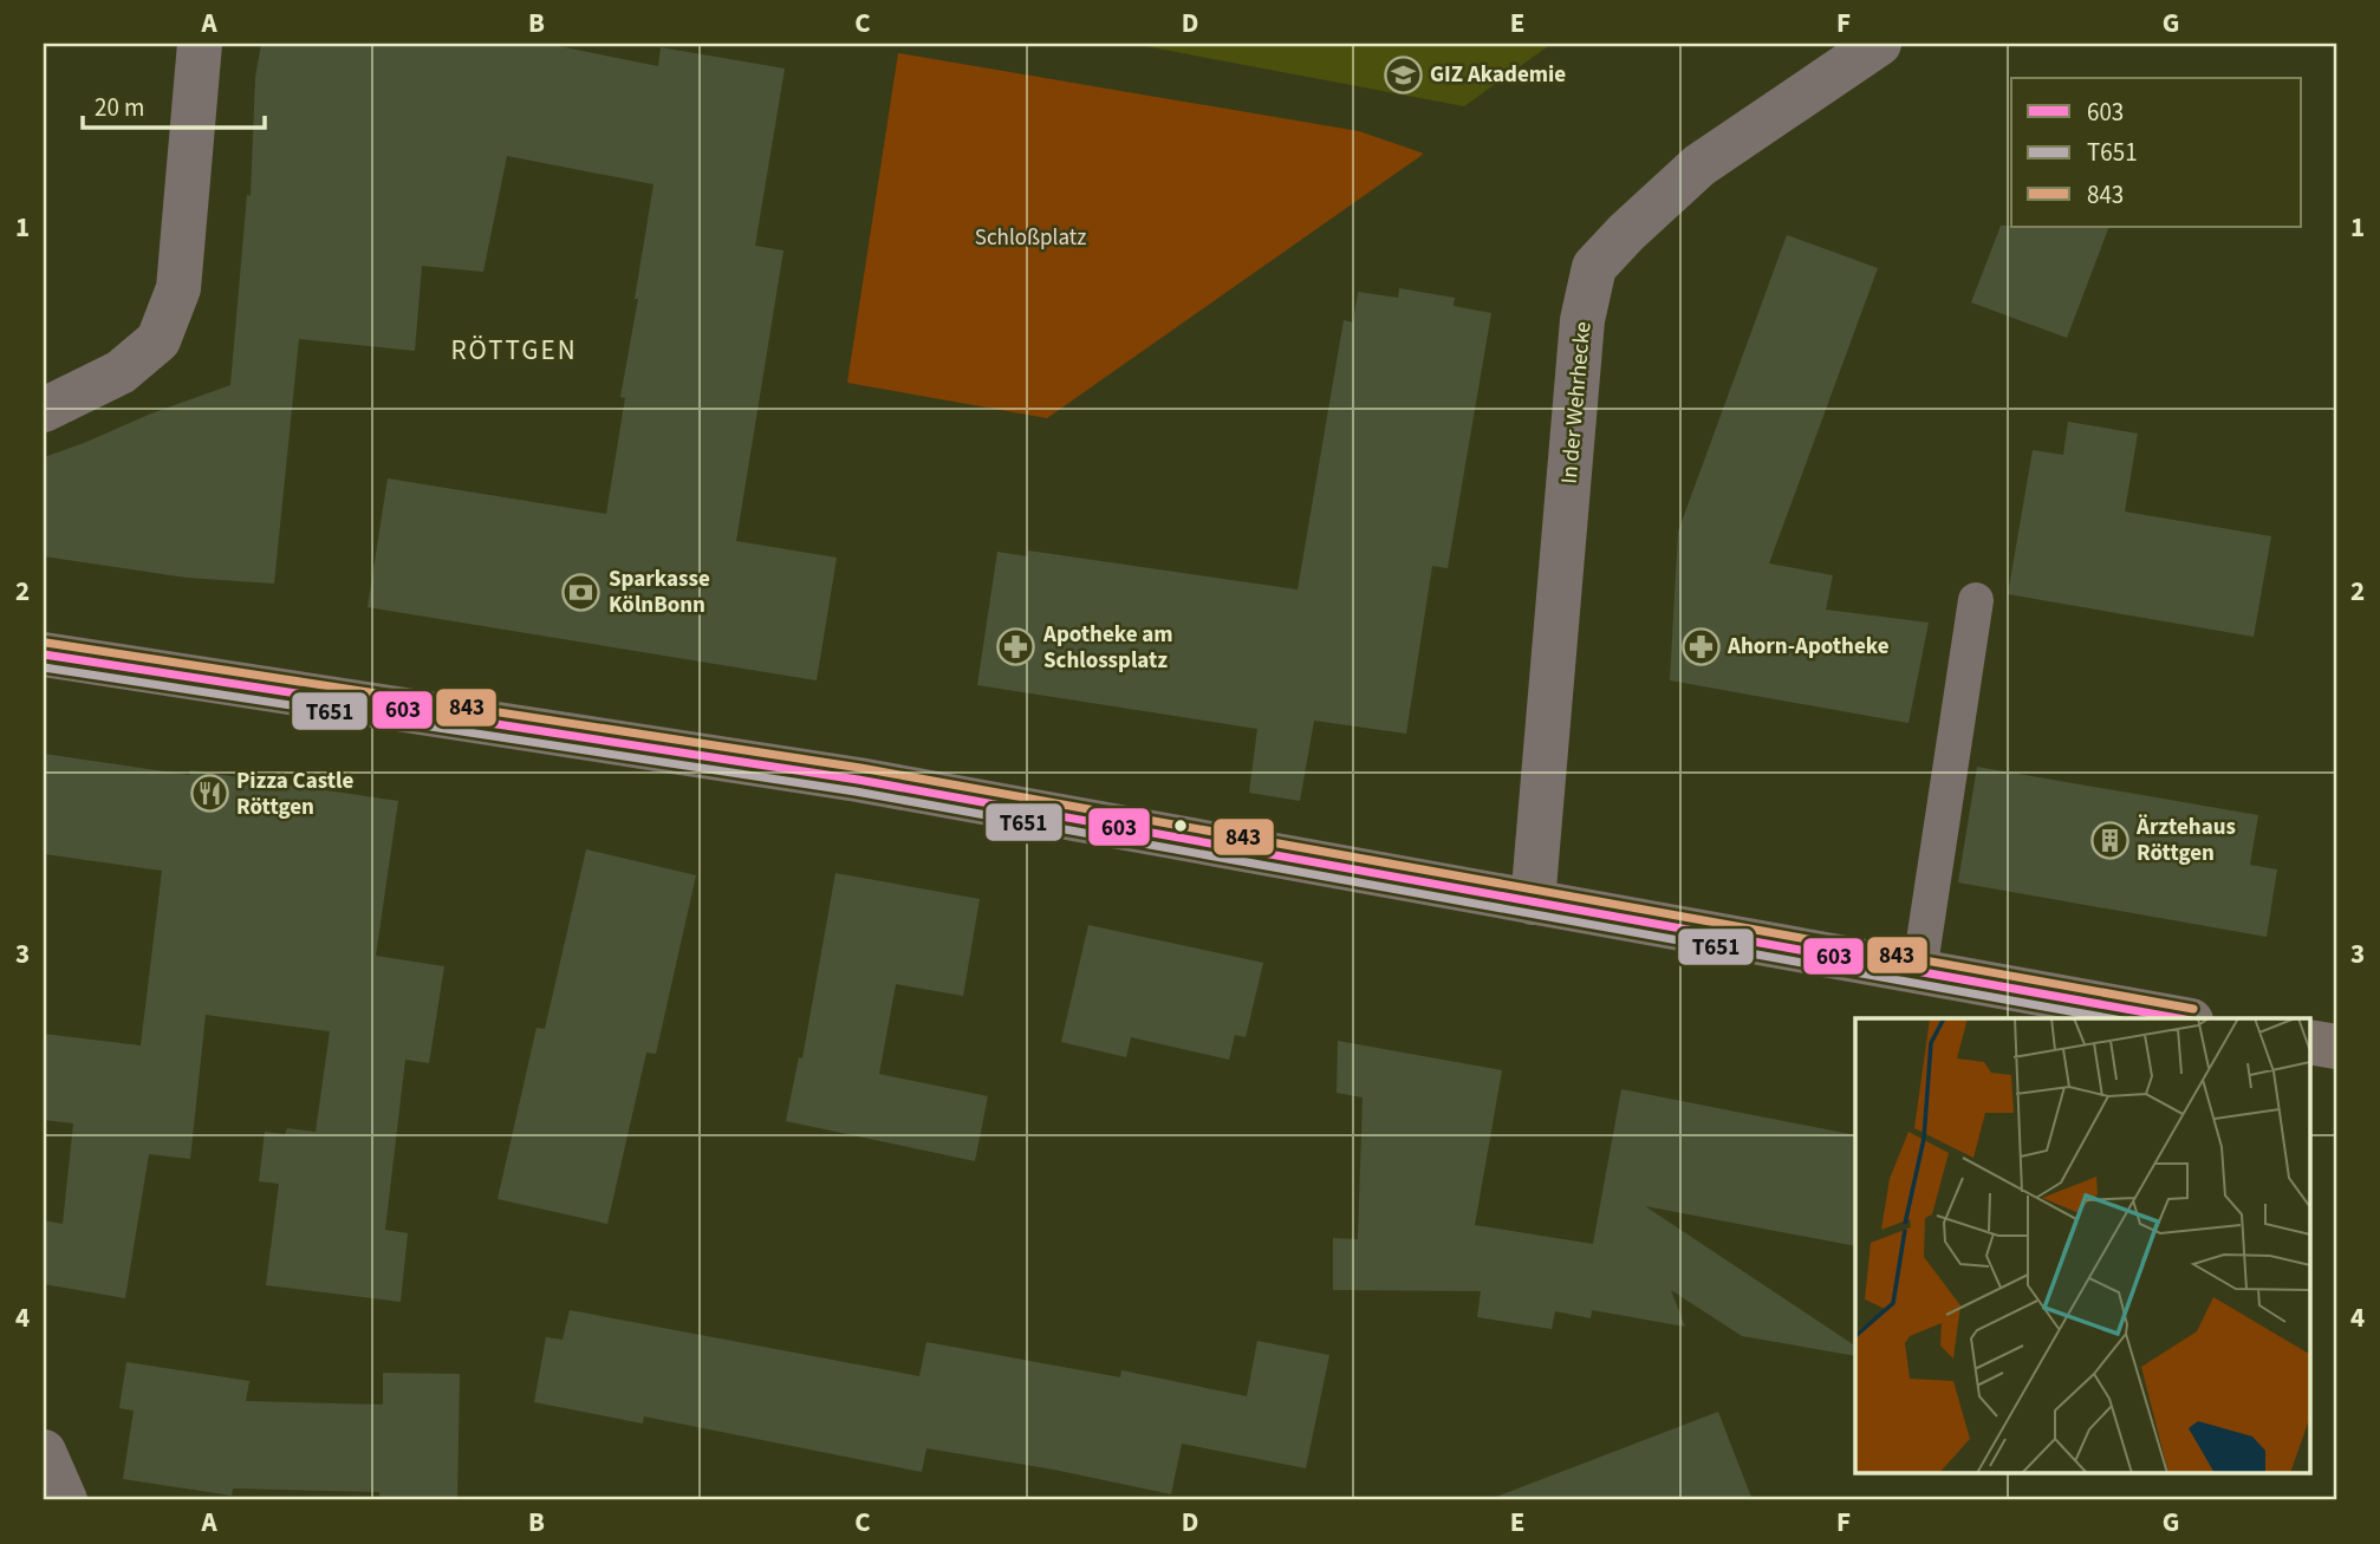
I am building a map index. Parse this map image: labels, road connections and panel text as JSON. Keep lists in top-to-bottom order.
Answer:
{
  "streets": {
    "street": ["In der Wehrhecke"]
  },
  "districts": ["RÖTTGEN"],
  "parks": ["Schloßplatz"],
  "places": {
    "school or university": ["GIZ Akademie"],
    "bank": ["Sparkasse KölnBonn"],
    "pharmacy": ["Ahorn-Apotheke", "Apotheke am Schlossplatz"],
    "restaurant": ["Pizza Castle Röttgen"],
    "building": ["Ärztehaus Röttgen"]
  },
  "lines": ["transit line 843", "transit line 603", "transit line T651"],
  "legend": ["603", "T651", "843"],
  "scale_bar": "20 m",
  "grid": {
    "columns": [
      "A",
      "B",
      "C",
      "D",
      "E",
      "F",
      "G"
    ],
    "rows": [
      "1",
      "2",
      "3",
      "4"
    ]
  }
}
